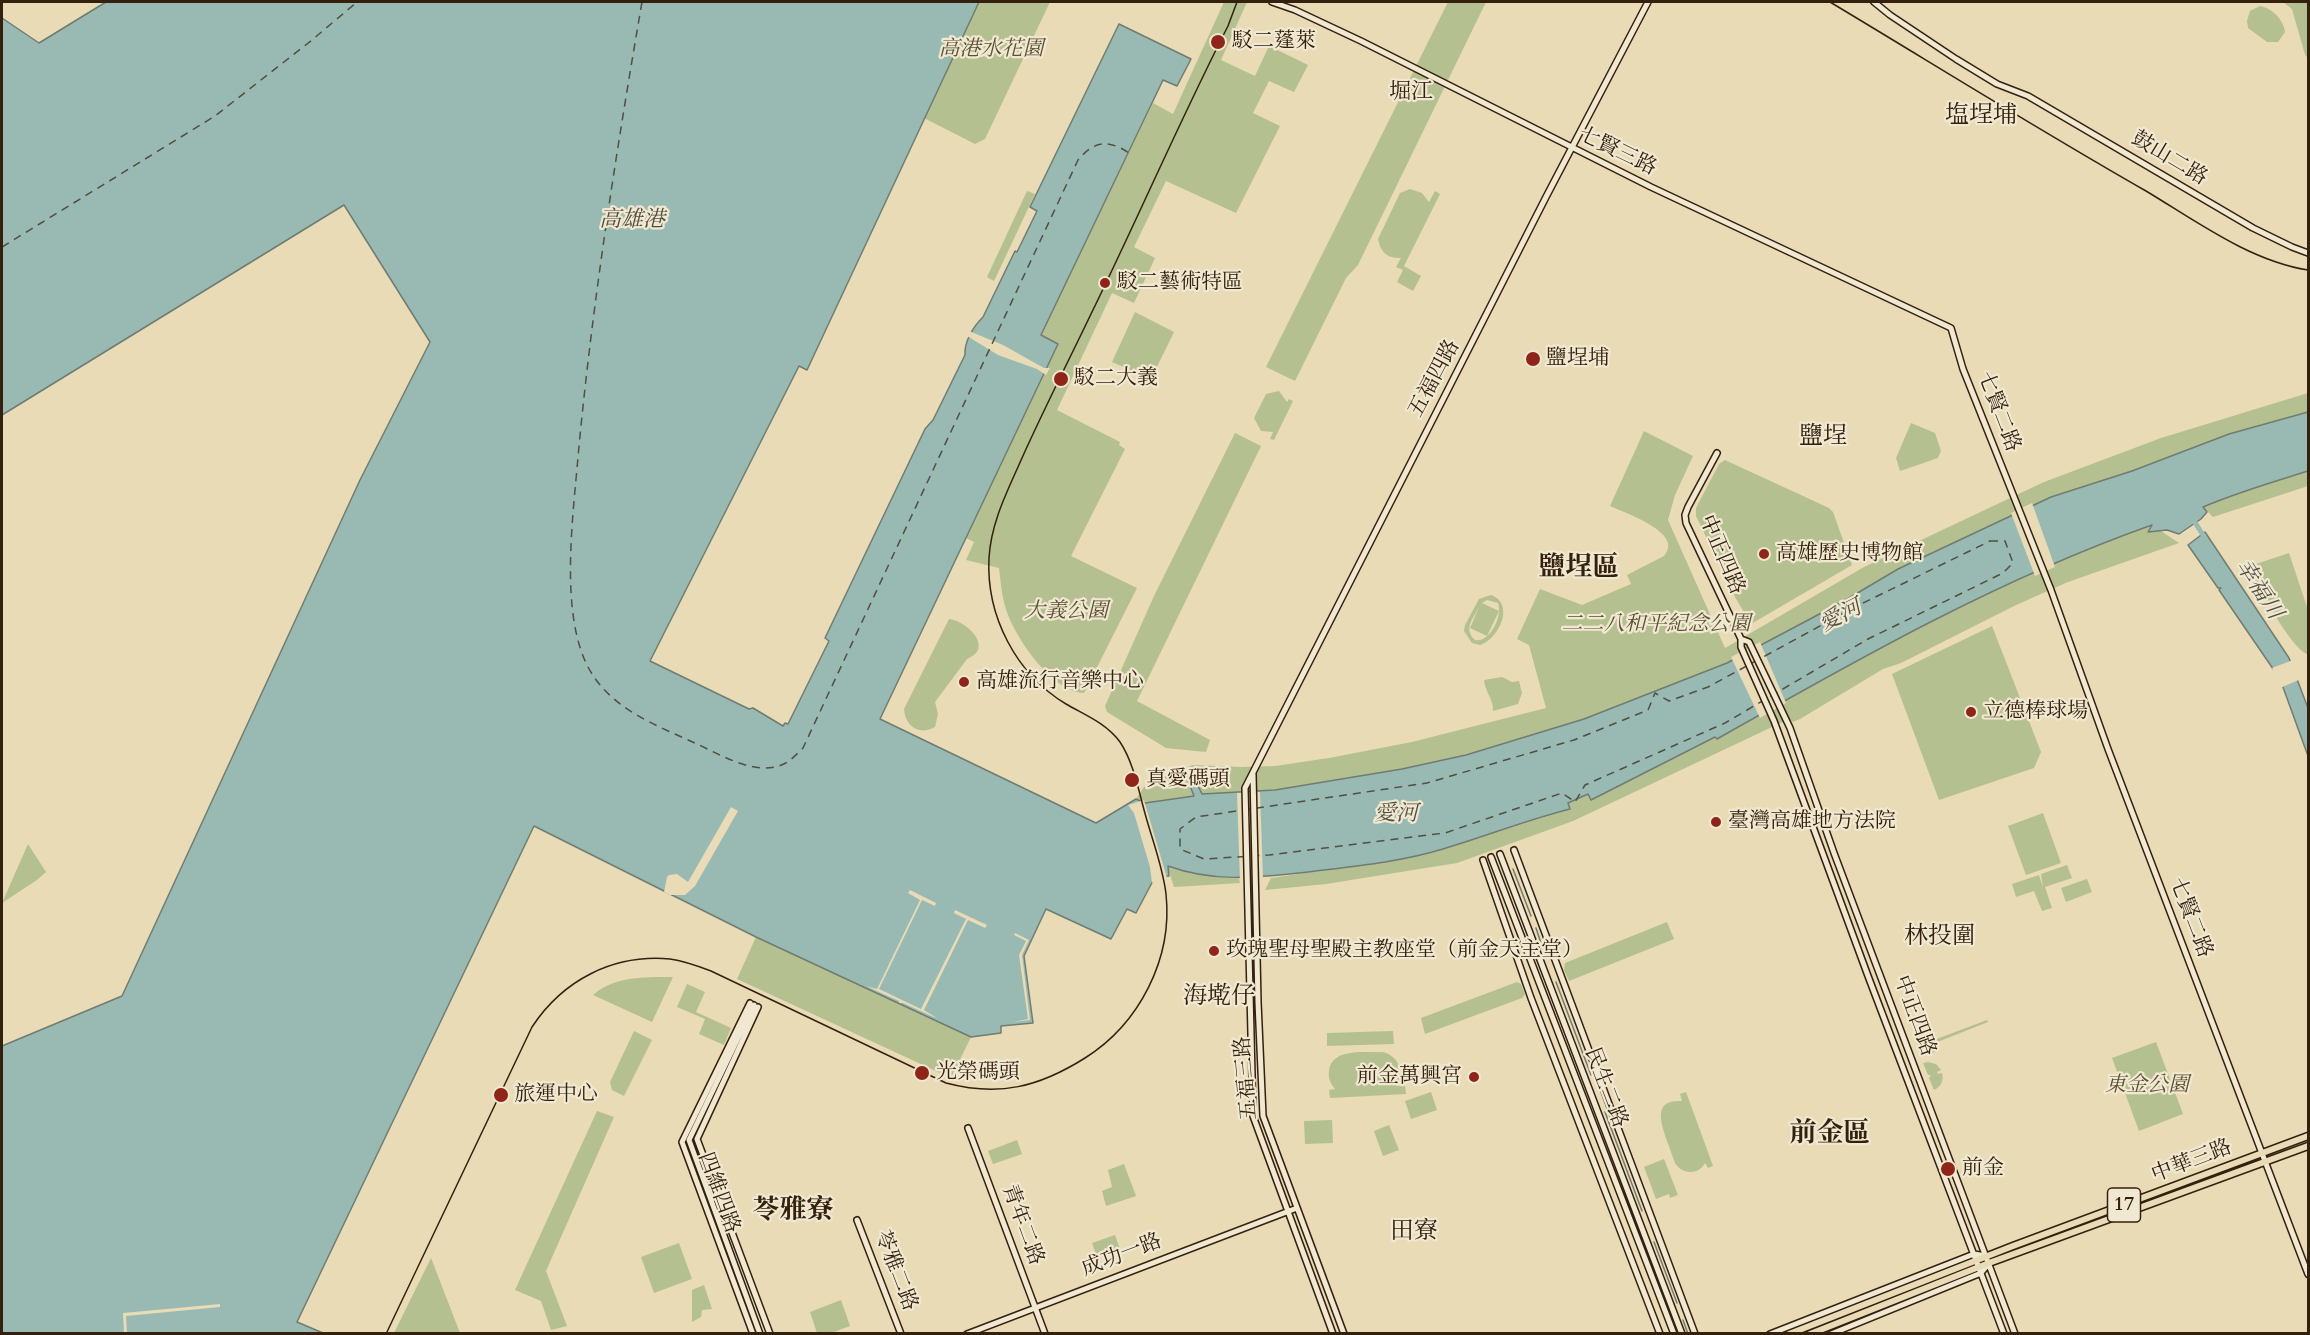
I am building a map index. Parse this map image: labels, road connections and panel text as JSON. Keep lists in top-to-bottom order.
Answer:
{
  "streets": {
    "main road": ["中華三路", "17"],
    "street": [
      "七賢三路",
      "鼓山二路",
      "五福四路",
      "七賢二路",
      "中正四路",
      "五福三路",
      "民生二路",
      "四維四路",
      "青年二路",
      "成功一路",
      "苓雅二路"
    ]
  },
  "crossings": [
    ["七賢三路", "五福四路"],
    ["七賢三路", "七賢二路"],
    ["五福四路", "五福三路"],
    ["七賢二路", "中華三路"],
    ["中正四路", "中華三路"],
    ["五福三路", "成功一路"],
    ["青年二路", "成功一路"]
  ],
  "districts": [
    "堀江",
    "塩埕埔",
    "鹽埕",
    "鹽埕區",
    "林投圍",
    "海墘仔",
    "前金區",
    "苓雅寮",
    "田寮"
  ],
  "water": ["高雄港", "幸福川", "愛河"],
  "parks": [
    "高港水花園",
    "大義公園",
    "二二八和平紀念公園",
    "東金公園"
  ],
  "places": [
    "駁二蓬萊",
    "駁二藝術特區",
    "鹽埕埔",
    "駁二大義",
    "高雄歷史博物館",
    "高雄流行音樂中心",
    "立德棒球場",
    "真愛碼頭",
    "臺灣高雄地方法院",
    "玫瑰聖母聖殿主教座堂（前金天主堂）",
    "光榮碼頭",
    "前金萬興宮",
    "旅運中心",
    "前金"
  ]
}
